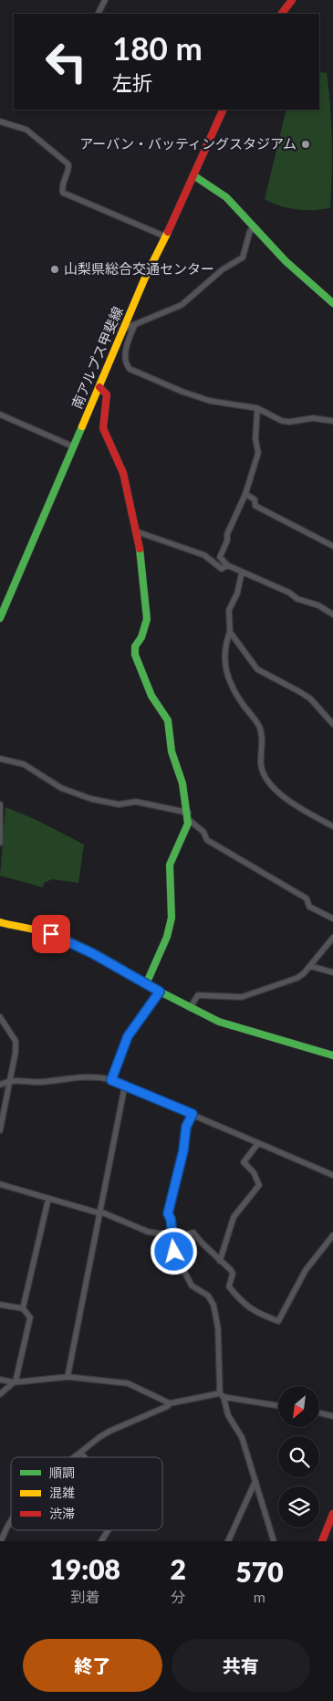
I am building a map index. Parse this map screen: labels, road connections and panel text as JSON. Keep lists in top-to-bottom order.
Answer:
{
  "streets": {
    "street": ["南アルプス甲斐線"]
  },
  "places": ["アーバン・バッティングスタジアム", "山梨県総合交通センター"],
  "legend": ["順調", "混雑", "渋滞"],
  "north": "bottom left",
  "page": {
    "turn": ["180 m", "左折"],
    "eta": [
      "19:08",
      "到着",
      "2",
      "分",
      "570",
      "m"
    ],
    "buttons": ["終了", "共有"]
  }
}
